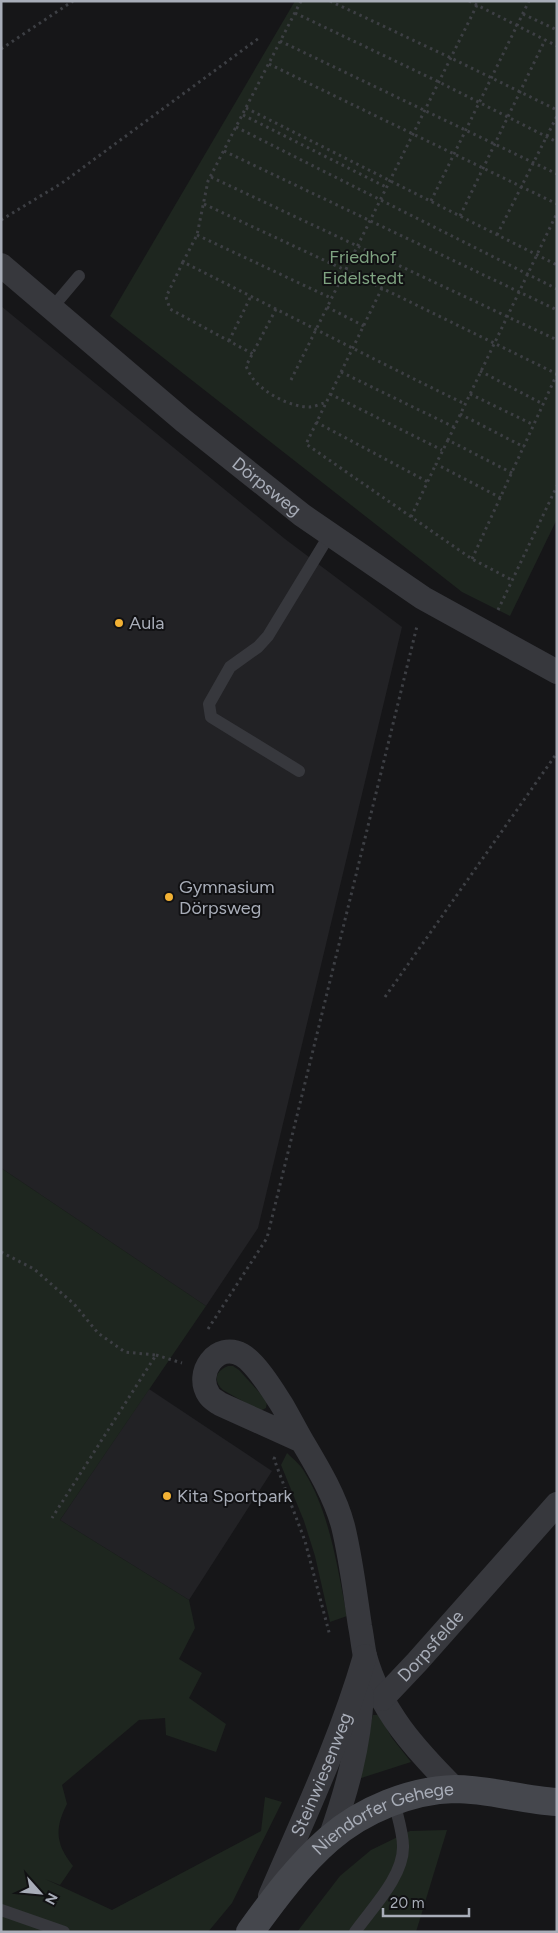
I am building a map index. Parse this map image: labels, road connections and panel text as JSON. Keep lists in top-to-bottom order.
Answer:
{
  "streets": {
    "street": [
      "Dörpsweg",
      "Dorpsfelde",
      "Steinwiesenweg",
      "Niendorfer Gehege"
    ]
  },
  "crossings": [
    ["Dorpsfelde", "Steinwiesenweg"],
    ["Steinwiesenweg", "Niendorfer Gehege"]
  ],
  "parks": ["Friedhof Eidelstedt"],
  "places": ["Aula", "Gymnasium Dörpsweg", "Kita Sportpark"],
  "scale_bar": "20 m",
  "north": "bottom right"
}
